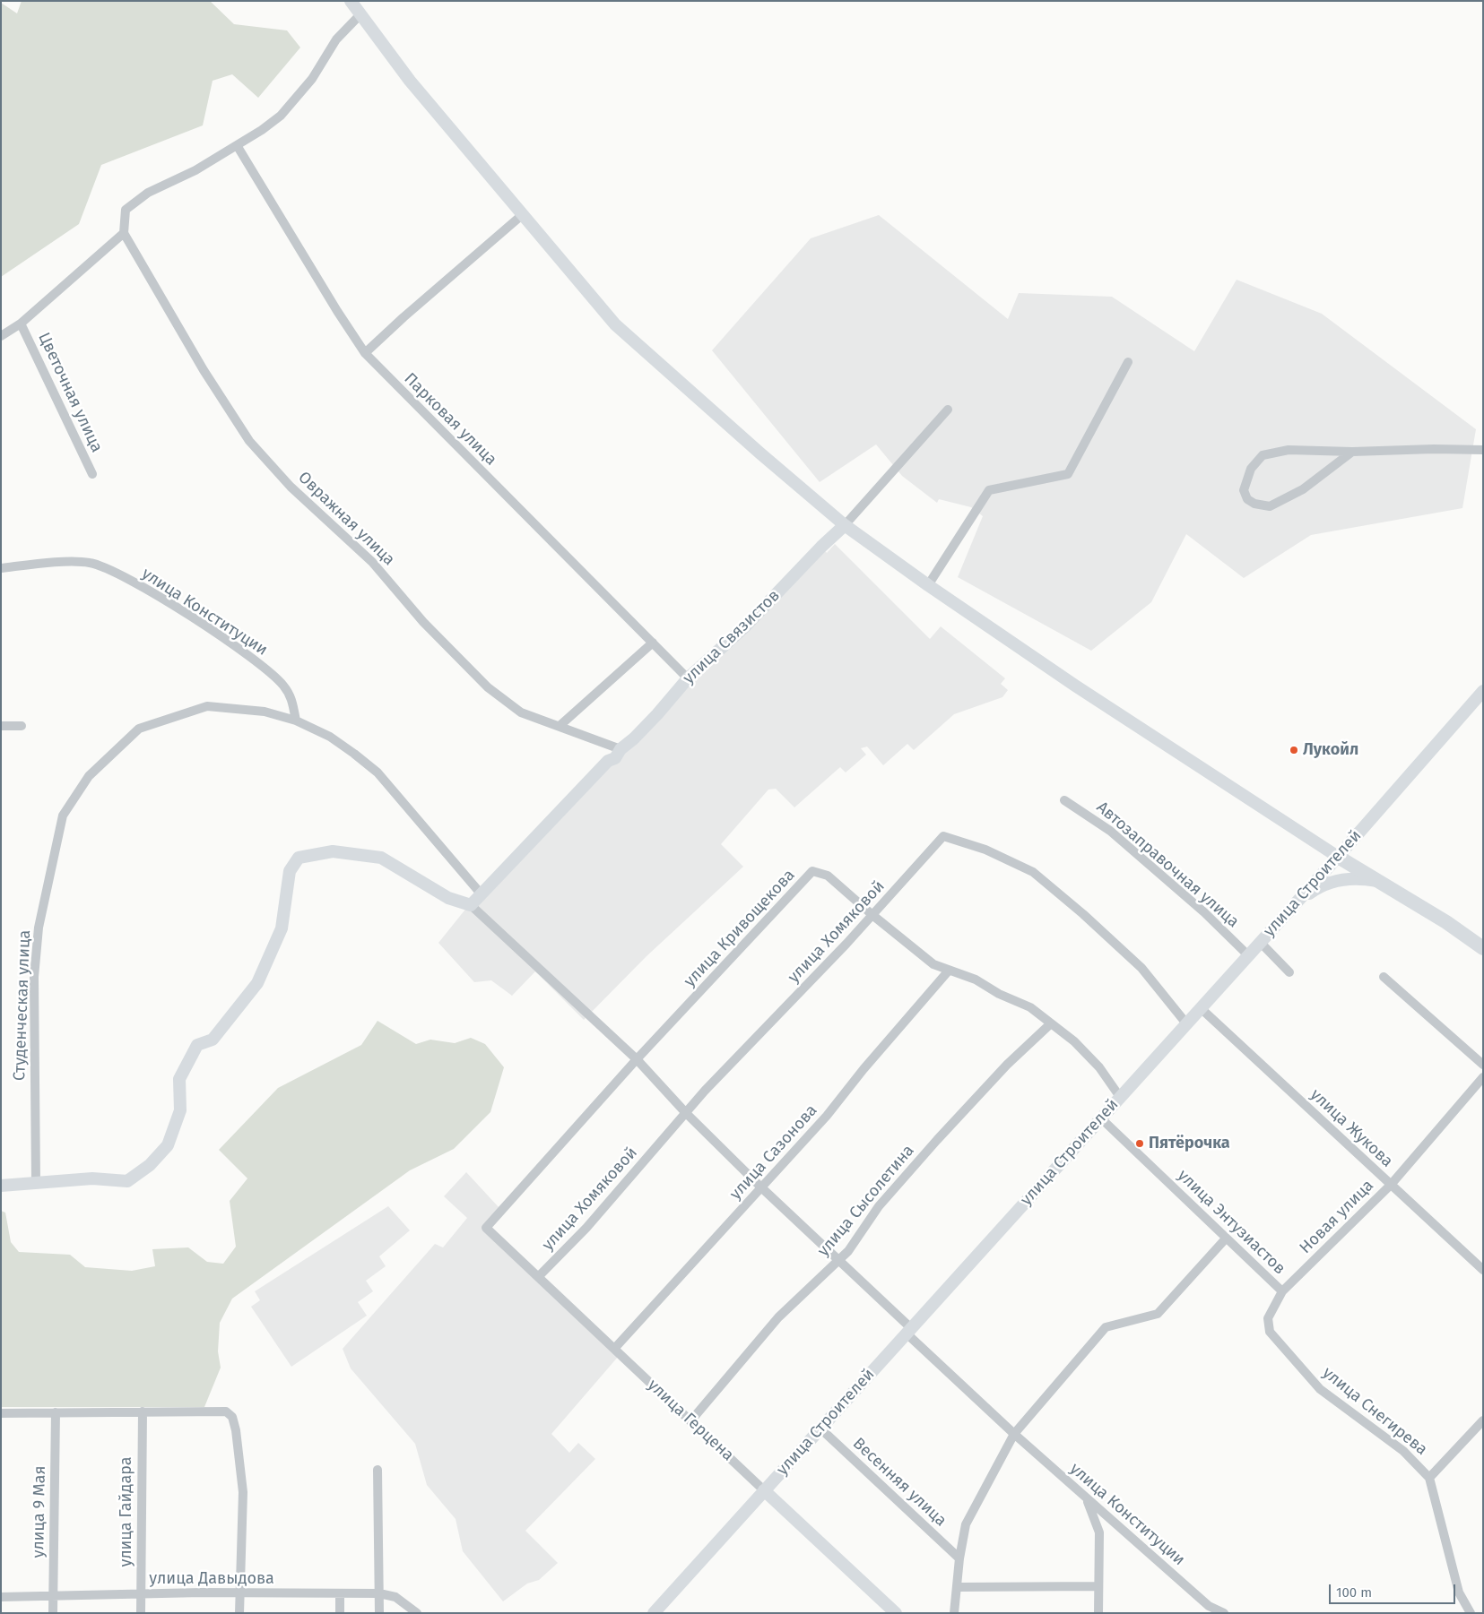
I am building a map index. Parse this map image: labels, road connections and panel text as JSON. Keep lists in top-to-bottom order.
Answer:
{
  "streets": {
    "main road": ["улица Связистов", "улица Строителей", "улица Герцена"],
    "street": [
      "Цветочная улица",
      "Парковая улица",
      "Овражная улица",
      "улица Конституции",
      "Автозаправочная улица",
      "улица Кривощекова",
      "улица Хомяковой",
      "Студенческая улица",
      "улица Жукова",
      "улица Сазонова",
      "улица Сысолетина",
      "Новая улица",
      "улица Энтузиастов",
      "улица Снегирева",
      "Весенняя улица",
      "улица 9 Мая",
      "улица Гайдара",
      "улица Давыдова"
    ]
  },
  "crossings": [
    ["Парковая улица", "улица Связистов"],
    ["Овражная улица", "улица Связистов"],
    ["улица Конституции", "улица Связистов"],
    ["улица Конституции", "улица Строителей"],
    ["улица Конституции", "улица Кривощекова"],
    ["улица Конституции", "улица Хомяковой"],
    ["улица Конституции", "Студенческая улица"],
    ["улица Конституции", "улица Сазонова"],
    ["улица Конституции", "улица Сысолетина"],
    ["улица Конституции", "улица Герцена"],
    ["Автозаправочная улица", "улица Строителей"],
    ["улица Строителей", "улица Хомяковой"],
    ["улица Строителей", "улица Жукова"],
    ["улица Строителей", "улица Энтузиастов"],
    ["улица Строителей", "улица Герцена"],
    ["улица Строителей", "Весенняя улица"],
    ["улица Кривощекова", "улица Хомяковой"],
    ["улица Кривощекова", "улица Герцена"],
    ["улица Хомяковой", "улица Герцена"],
    ["улица Жукова", "Новая улица"],
    ["улица Сазонова", "улица Герцена"],
    ["улица Сысолетина", "улица Герцена"],
    ["Новая улица", "улица Энтузиастов"],
    ["Новая улица", "улица Снегирева"],
    ["улица 9 Мая", "улица Давыдова"],
    ["улица Гайдара", "улица Давыдова"]
  ],
  "places": ["Лукойл", "Пятёрочка"],
  "scale_bar": "100 m"
}
